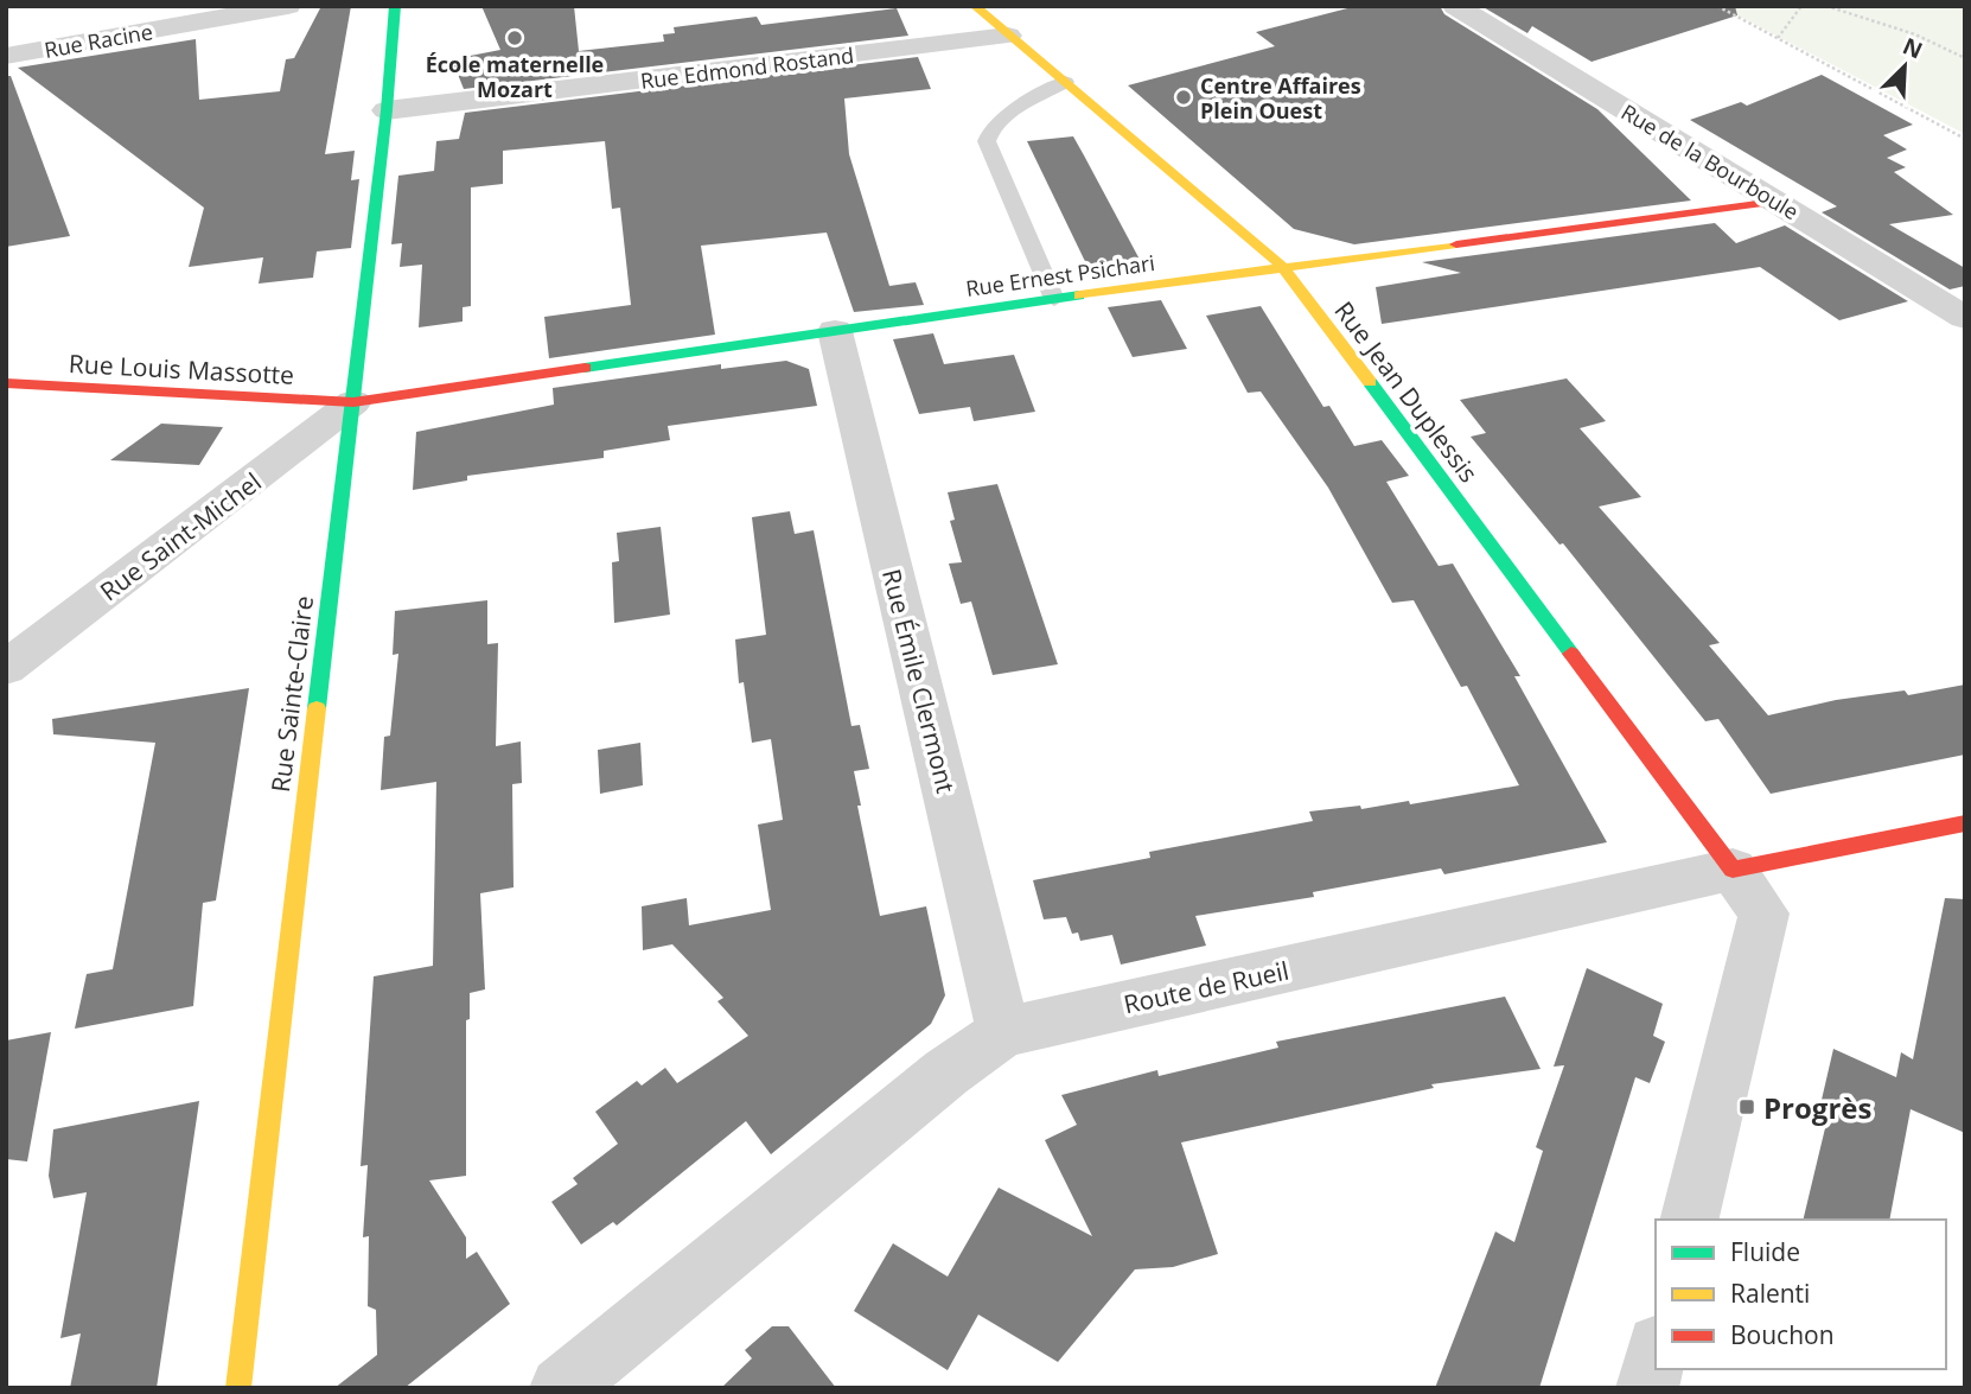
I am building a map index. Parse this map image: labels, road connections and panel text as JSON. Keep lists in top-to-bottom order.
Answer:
{
  "streets": {
    "street": [
      "Rue Racine",
      "Rue Edmond Rostand",
      "Rue de la Bourboule",
      "Rue Ernest Psichari",
      "Rue Louis Massotte",
      "Rue Jean Duplessis",
      "Rue Saint-Michel",
      "Rue Émile Clermont",
      "Rue Sainte-Claire",
      "Route de Rueil"
    ]
  },
  "crossings": [
    ["Rue Edmond Rostand", "Rue Jean Duplessis"],
    ["Rue Edmond Rostand", "Rue Sainte-Claire"],
    ["Rue de la Bourboule", "Rue Ernest Psichari"],
    ["Rue Ernest Psichari", "Rue Louis Massotte"],
    ["Rue Ernest Psichari", "Rue Jean Duplessis"],
    ["Rue Ernest Psichari", "Rue Saint-Michel"],
    ["Rue Ernest Psichari", "Rue Émile Clermont"],
    ["Rue Ernest Psichari", "Rue Sainte-Claire"],
    ["Rue Louis Massotte", "Rue Saint-Michel"],
    ["Rue Louis Massotte", "Rue Sainte-Claire"],
    ["Rue Jean Duplessis", "Route de Rueil"],
    ["Rue Saint-Michel", "Rue Sainte-Claire"],
    ["Rue Émile Clermont", "Route de Rueil"]
  ],
  "places": {
    "other": ["École maternelle Mozart", "Centre Affaires Plein Ouest"],
    "transit": ["Progrès"]
  },
  "legend": ["Fluide", "Ralenti", "Bouchon"],
  "north": "top right"
}
